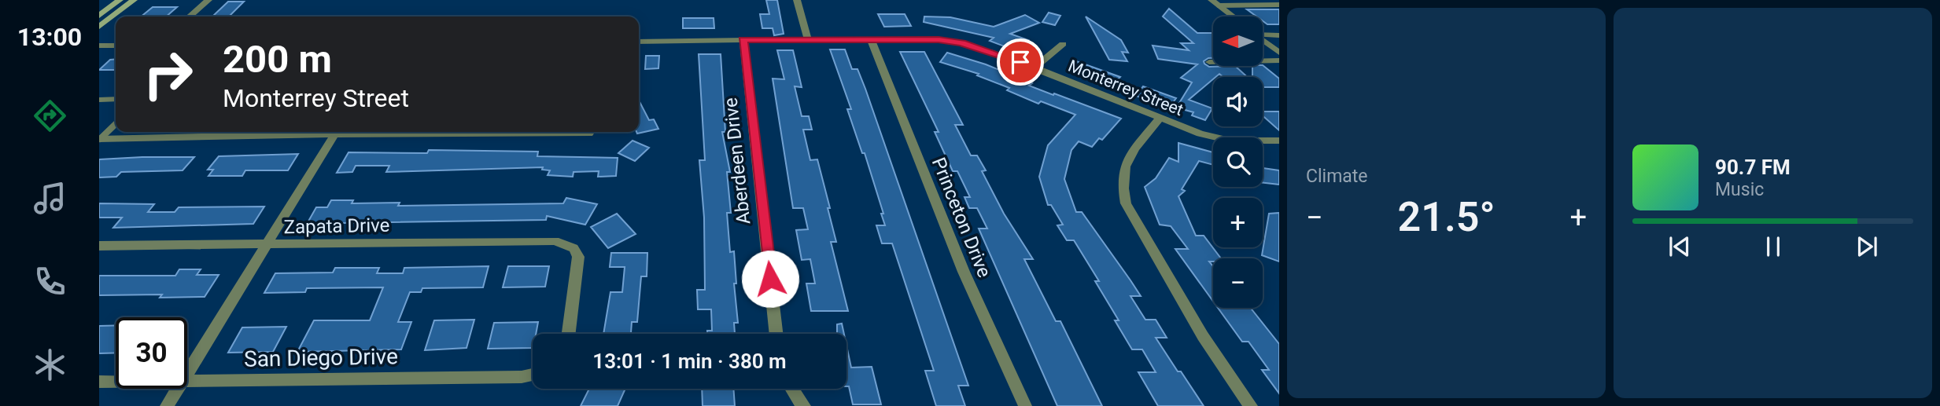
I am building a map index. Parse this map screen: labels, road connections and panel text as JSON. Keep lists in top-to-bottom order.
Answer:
{
  "streets": {
    "street": [
      "Monterrey Street",
      "Aberdeen Drive",
      "Princeton Drive",
      "Zapata Drive",
      "San Diego Drive"
    ]
  },
  "crossings": [
    ["Monterrey Street", "Aberdeen Drive"],
    ["Monterrey Street", "Princeton Drive"]
  ],
  "north": "left",
  "page": {
    "tabs": "13:00",
    "tile": "Climate",
    "map_buttons": ["+", "−"],
    "turn": ["200 m", "Monterrey Street"],
    "song": ["90.7 FM", "Music"],
    "heat": ["−", "21.5°", "+"],
    "limit": "30",
    "trip": "13:01 · 1 min · 380 m"
  }
}
